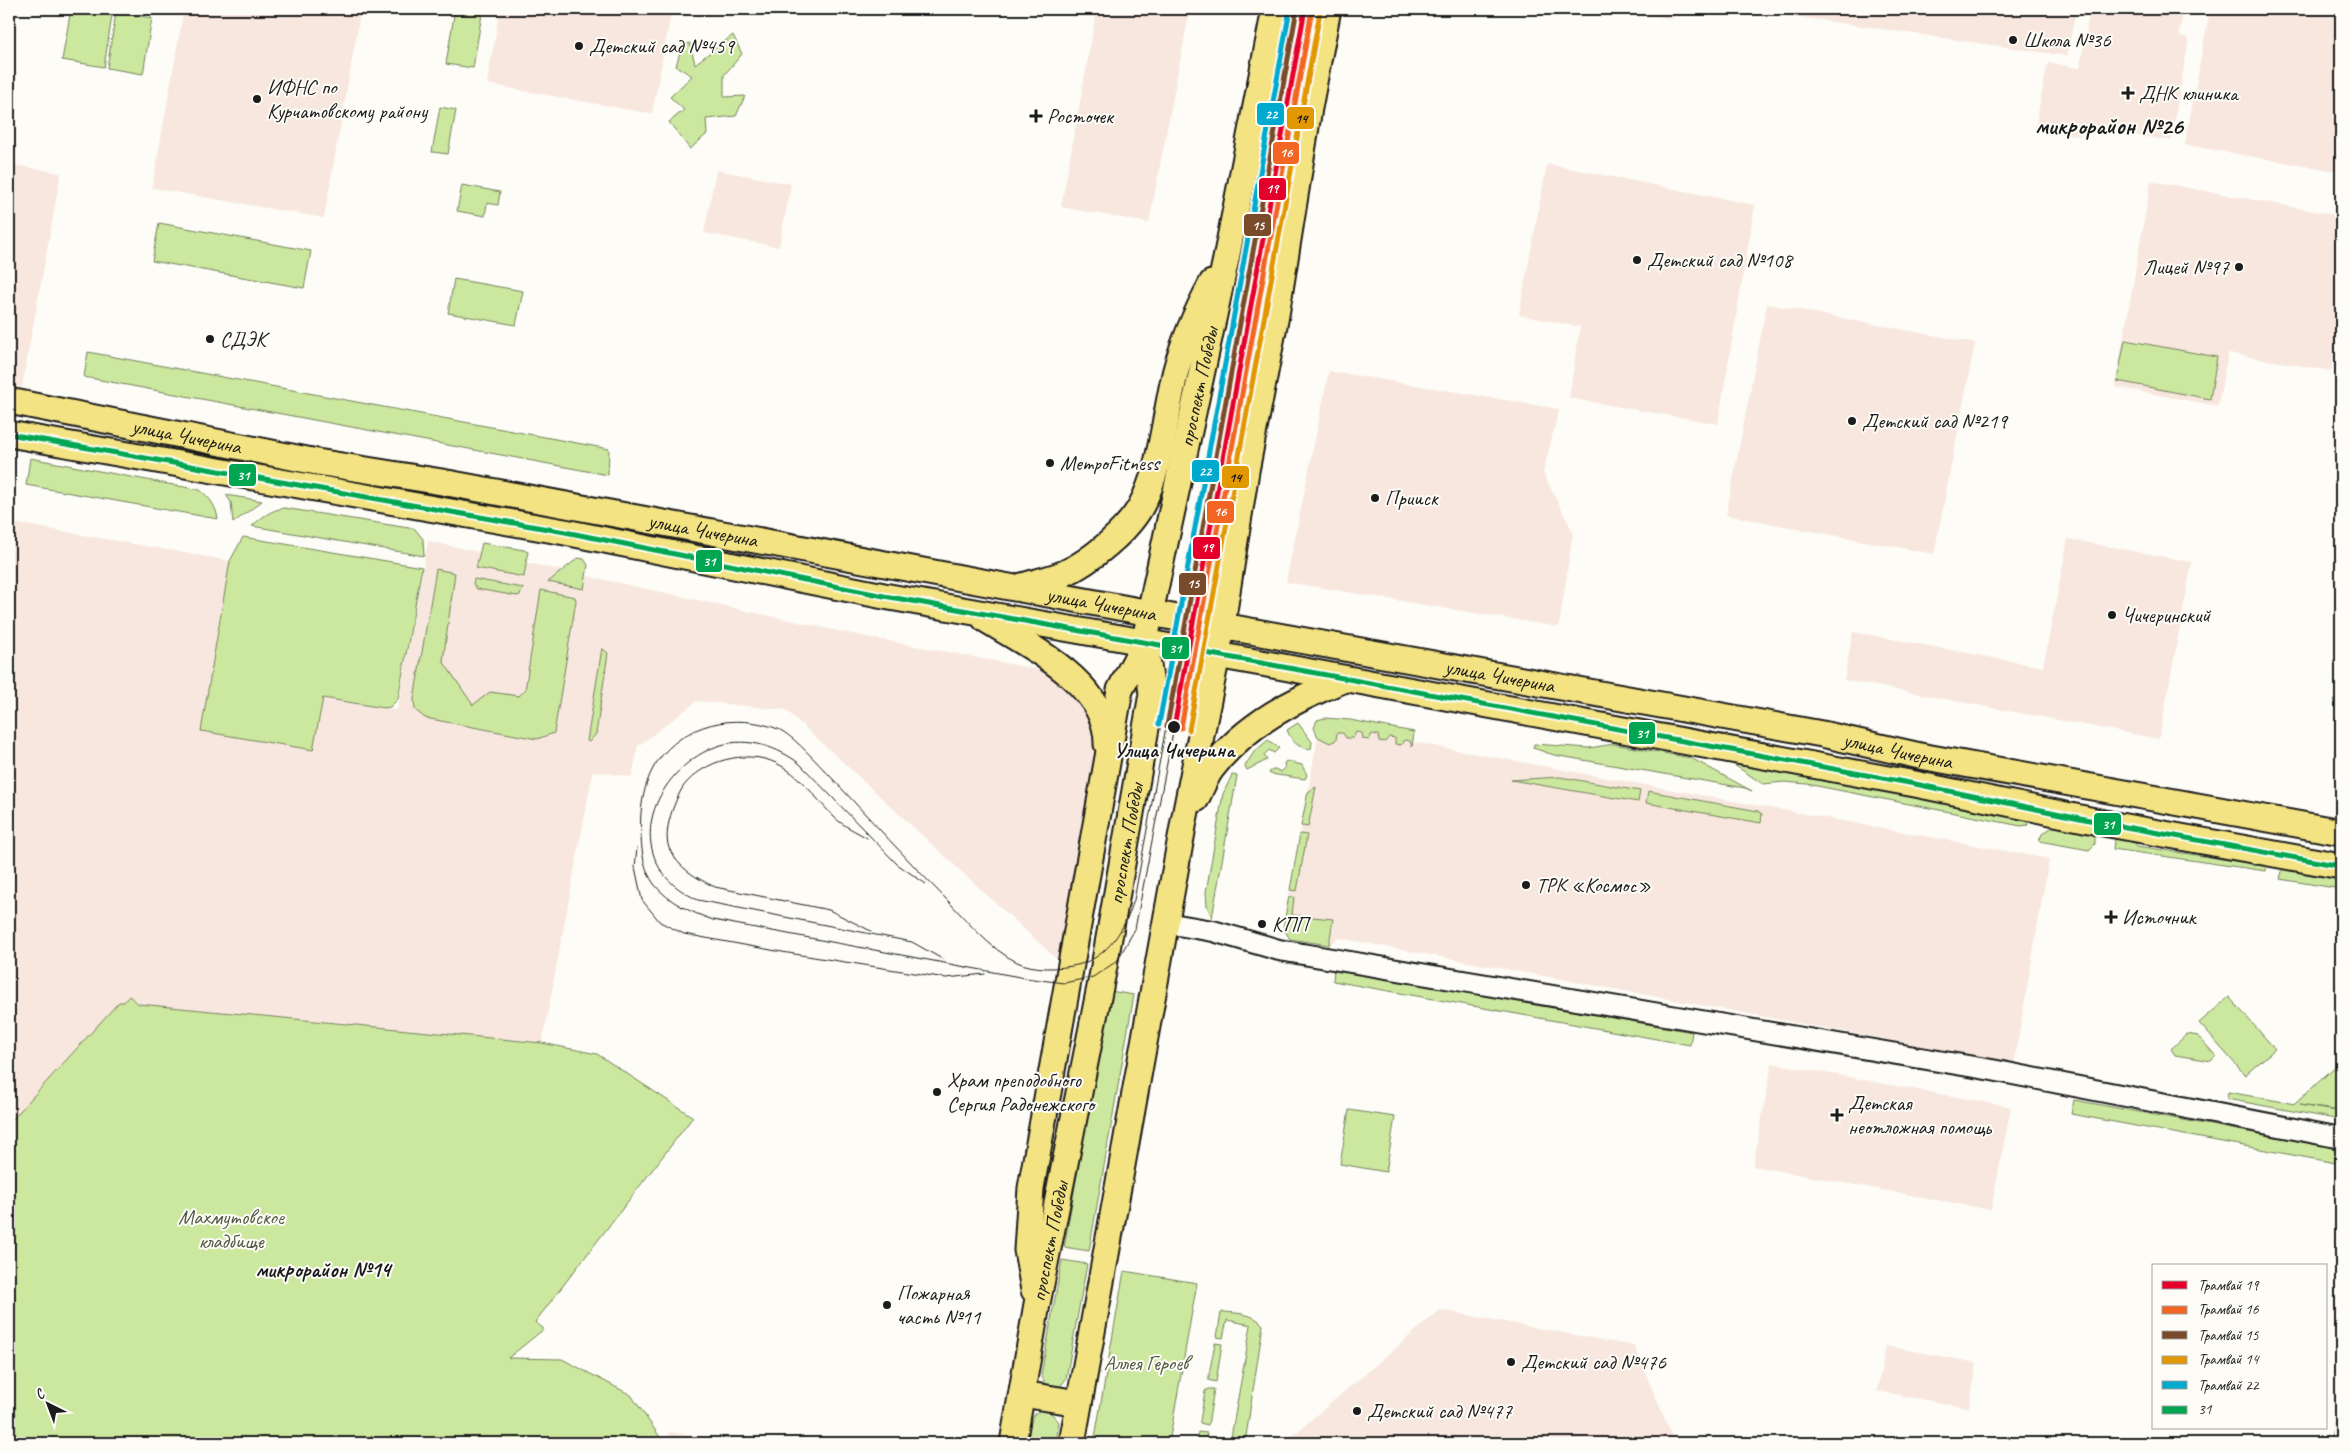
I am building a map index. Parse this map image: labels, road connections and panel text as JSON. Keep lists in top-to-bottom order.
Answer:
{
  "streets": {
    "main road": ["проспект Победы", "улица Чичерина"]
  },
  "crossings": [
    ["проспект Победы", "улица Чичерина"]
  ],
  "districts": ["микрорайон №26", "микрорайон №14"],
  "parks": ["Махмутовское кладбище", "Аллея Героев"],
  "places": {
    "other": [
      "Школа №36",
      "Детский сад №459",
      "ИФНС по Курчатовскому району",
      "Детский сад №108",
      "Лицей №97",
      "СДЭК",
      "Детский сад №219",
      "МетроFitness",
      "Прииск",
      "Чичеринский",
      "Улица Чичерина",
      "ТРК «Космос»",
      "КПП",
      "Храм преподобного Сергия Радонежского",
      "Пожарная часть №11",
      "Детский сад №476",
      "Детский сад №477"
    ],
    "health": [
      "ДНК клиника",
      "Росточек",
      "Источник",
      "Детская неотложная помощь"
    ]
  },
  "lines": [
    "tram line 19",
    "tram line 15",
    "tram line 22",
    "tram line 16",
    "tram line 14",
    "transit line 31"
  ],
  "legend": [
    "Трамвай 19",
    "Трамвай 16",
    "Трамвай 15",
    "Трамвай 14",
    "Трамвай 22",
    "31"
  ],
  "north": "top left"
}
